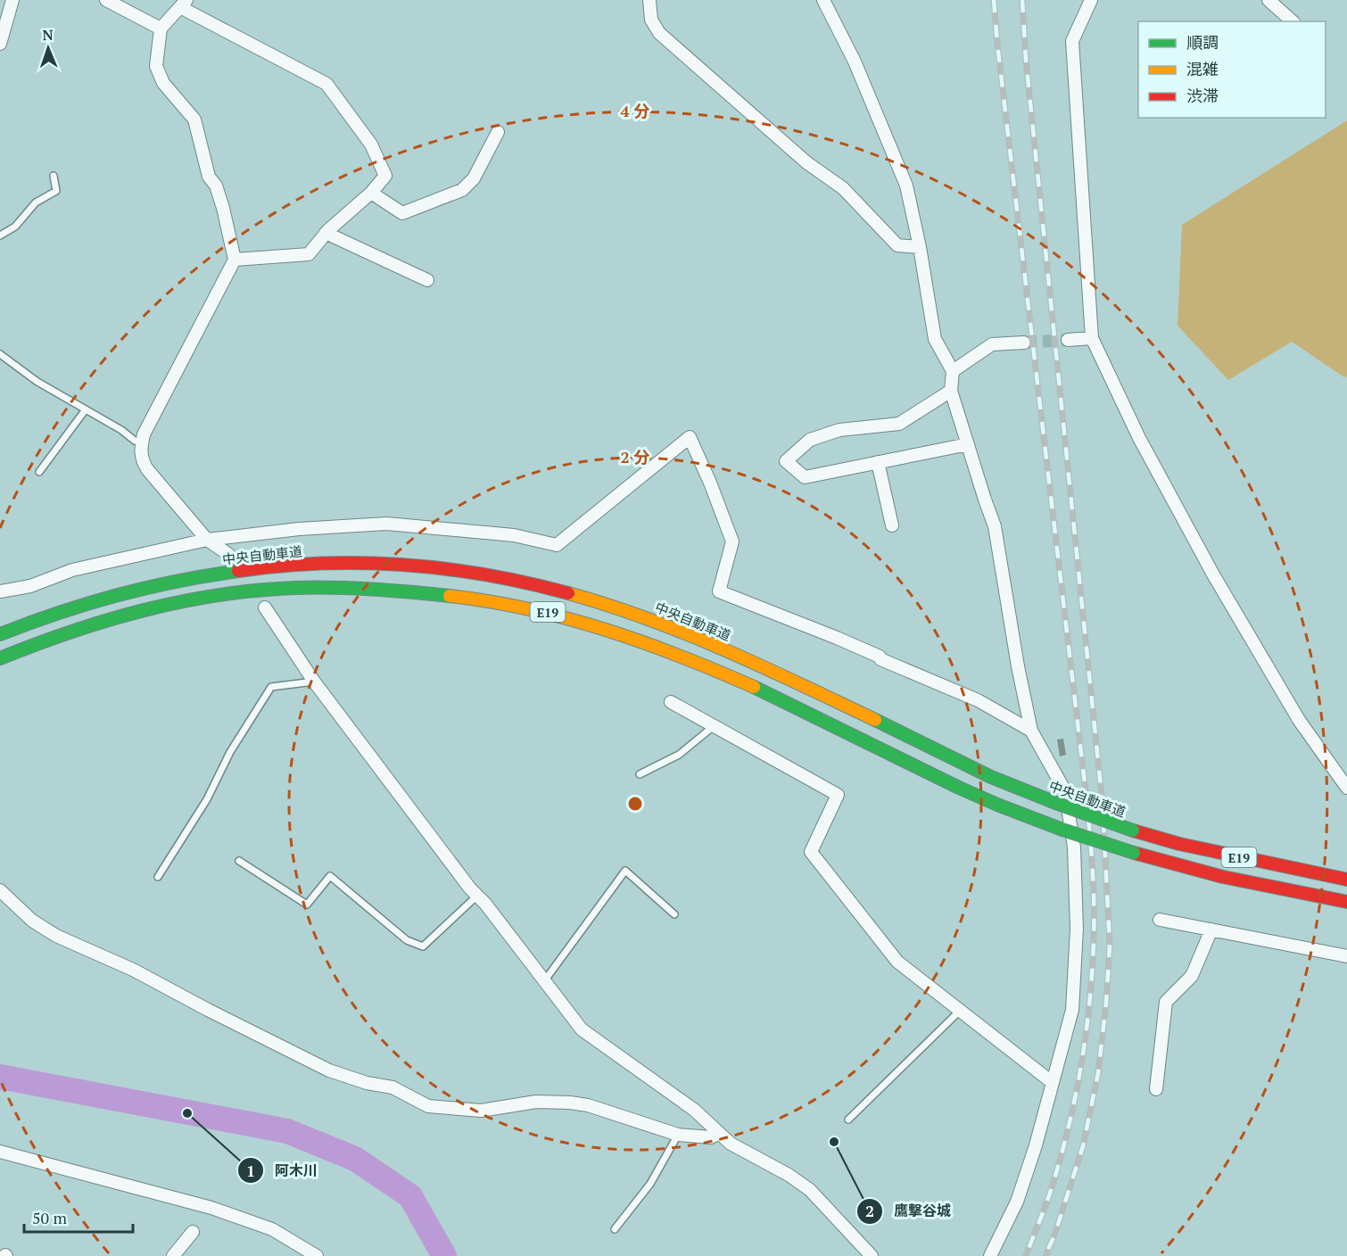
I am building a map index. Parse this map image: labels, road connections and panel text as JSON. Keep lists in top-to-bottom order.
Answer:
{
  "streets": {
    "highway": ["中央自動車道", "E19"]
  },
  "places": ["阿木川", "鷹撃谷城"],
  "legend": ["順調", "混雑", "渋滞"],
  "scale_bar": "50 m",
  "north": "top",
  "rings": ["4 分", "2 分"]
}
